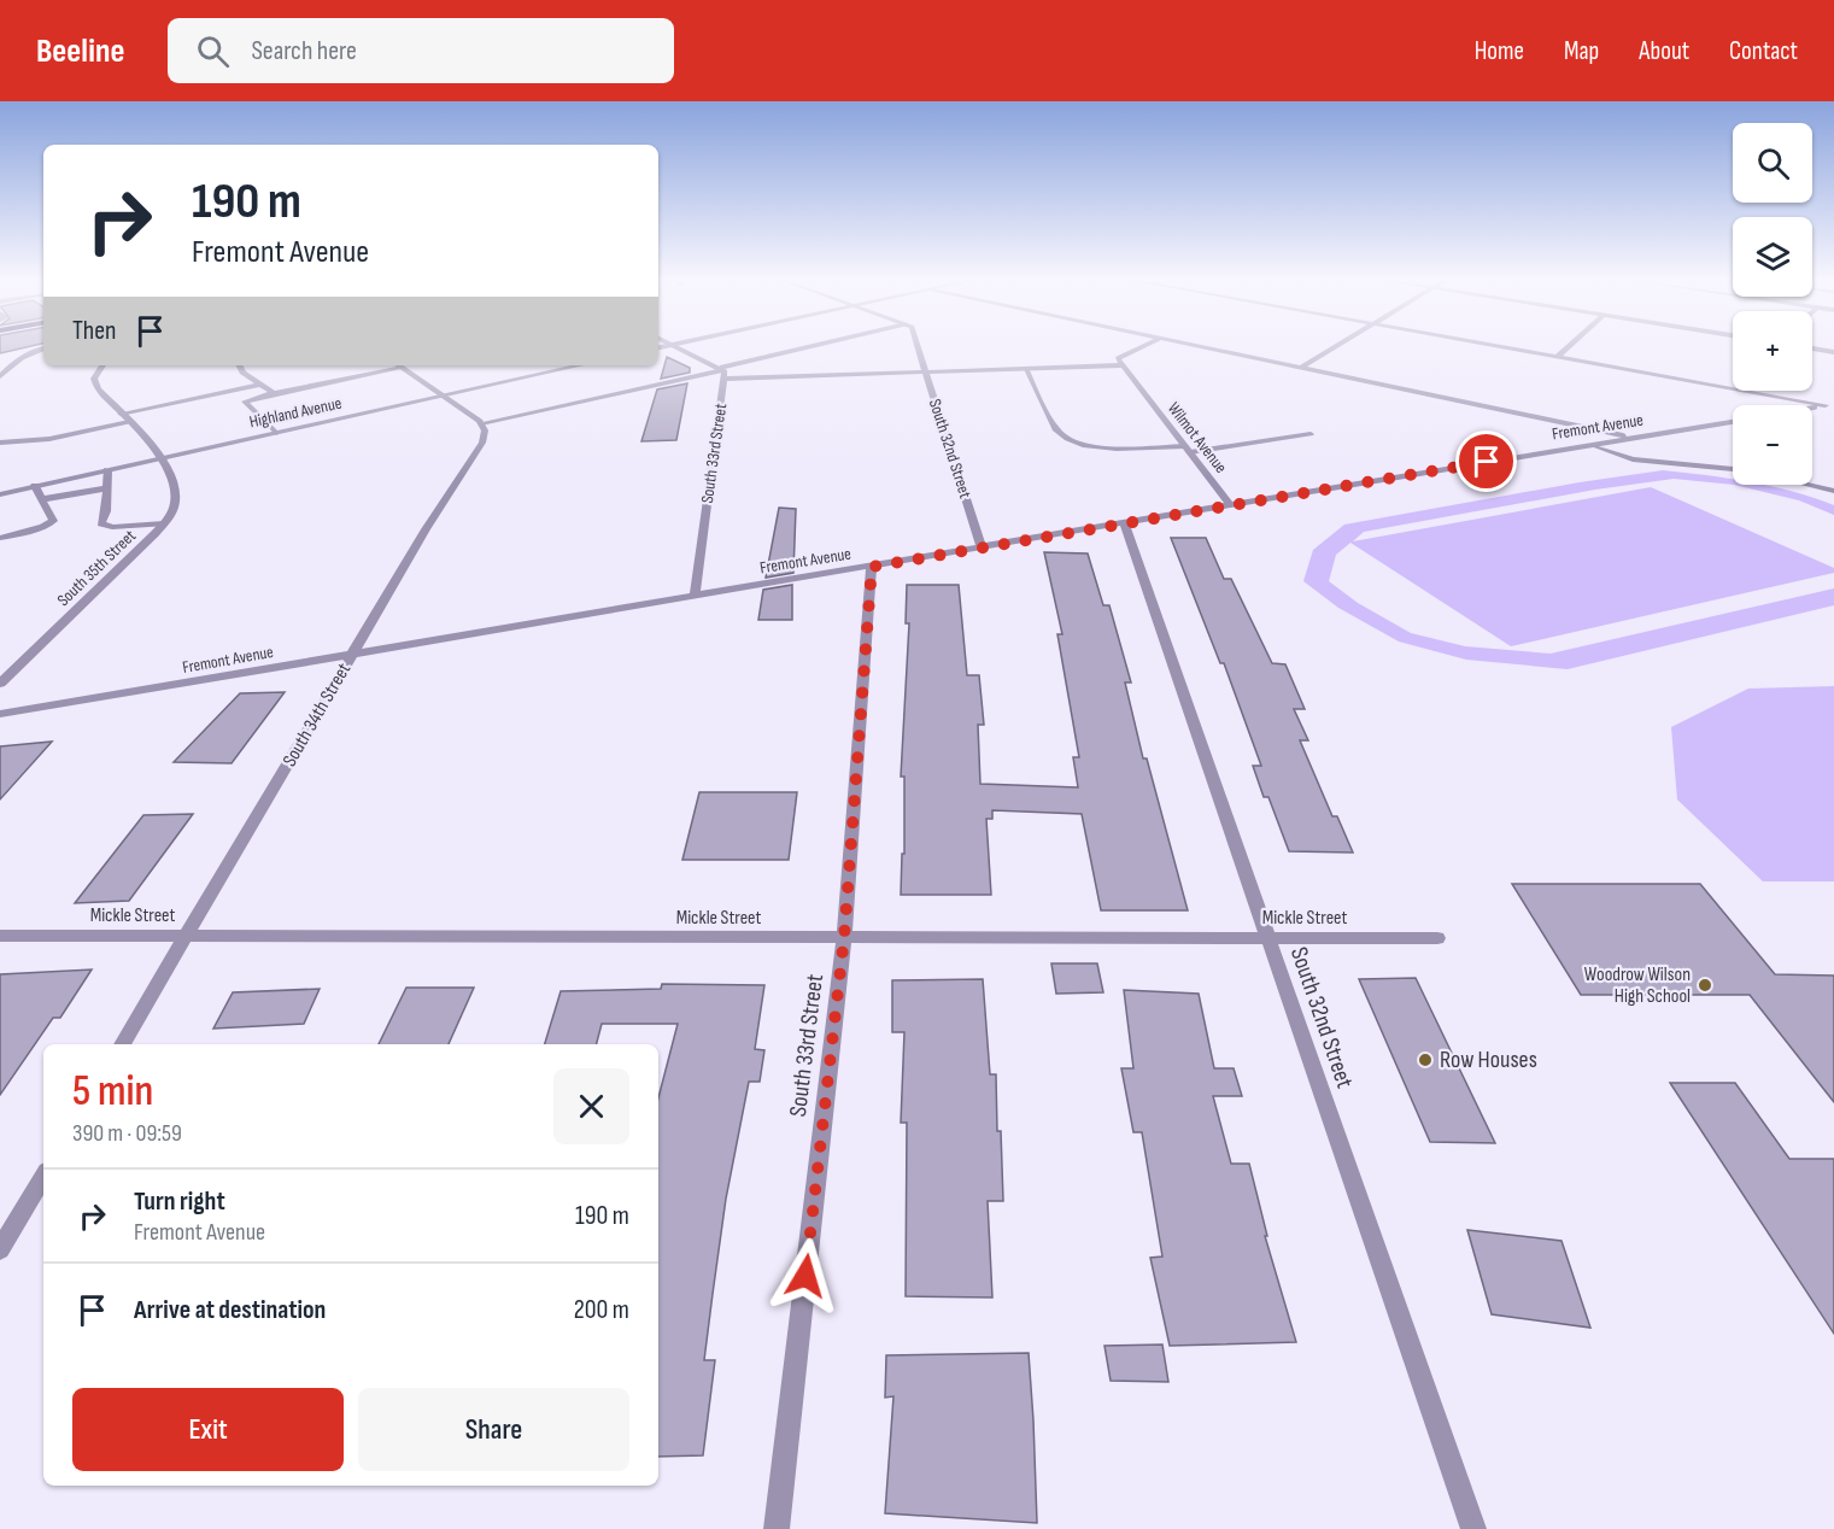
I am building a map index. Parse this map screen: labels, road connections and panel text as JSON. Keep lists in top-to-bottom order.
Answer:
{
  "streets": {
    "street": [
      "Highland Avenue",
      "Fremont Avenue",
      "Wilmot Avenue",
      "South 32nd Street",
      "South 33rd Street",
      "South 35th Street",
      "South 34th Street",
      "Mickle Street"
    ]
  },
  "crossings": [
    ["Highland Avenue", "South 35th Street"],
    ["Fremont Avenue", "Wilmot Avenue"],
    ["Fremont Avenue", "South 32nd Street"],
    ["Fremont Avenue", "South 33rd Street"],
    ["Fremont Avenue", "South 34th Street"],
    ["South 32nd Street", "Mickle Street"],
    ["South 33rd Street", "Mickle Street"],
    ["South 34th Street", "Mickle Street"]
  ],
  "places": ["Woodrow Wilson High School", "Row Houses"],
  "page": {
    "header": "Beeline",
    "search": "Search here",
    "nav": [
      "Home",
      "Map",
      "About",
      "Contact"
    ],
    "map_buttons": ["+", "−"],
    "turn": ["190 m", "Fremont Avenue"],
    "then": "Then",
    "heading": ["5 min", "390 m · 09:59"],
    "list": [
      {
        "name": "Turn right",
        "note": "Fremont Avenue",
        "value": "190 m"
      },
      {
        "name": "Arrive at destination",
        "value": "200 m"
      }
    ],
    "buttons": ["Exit", "Share"]
  }
}
